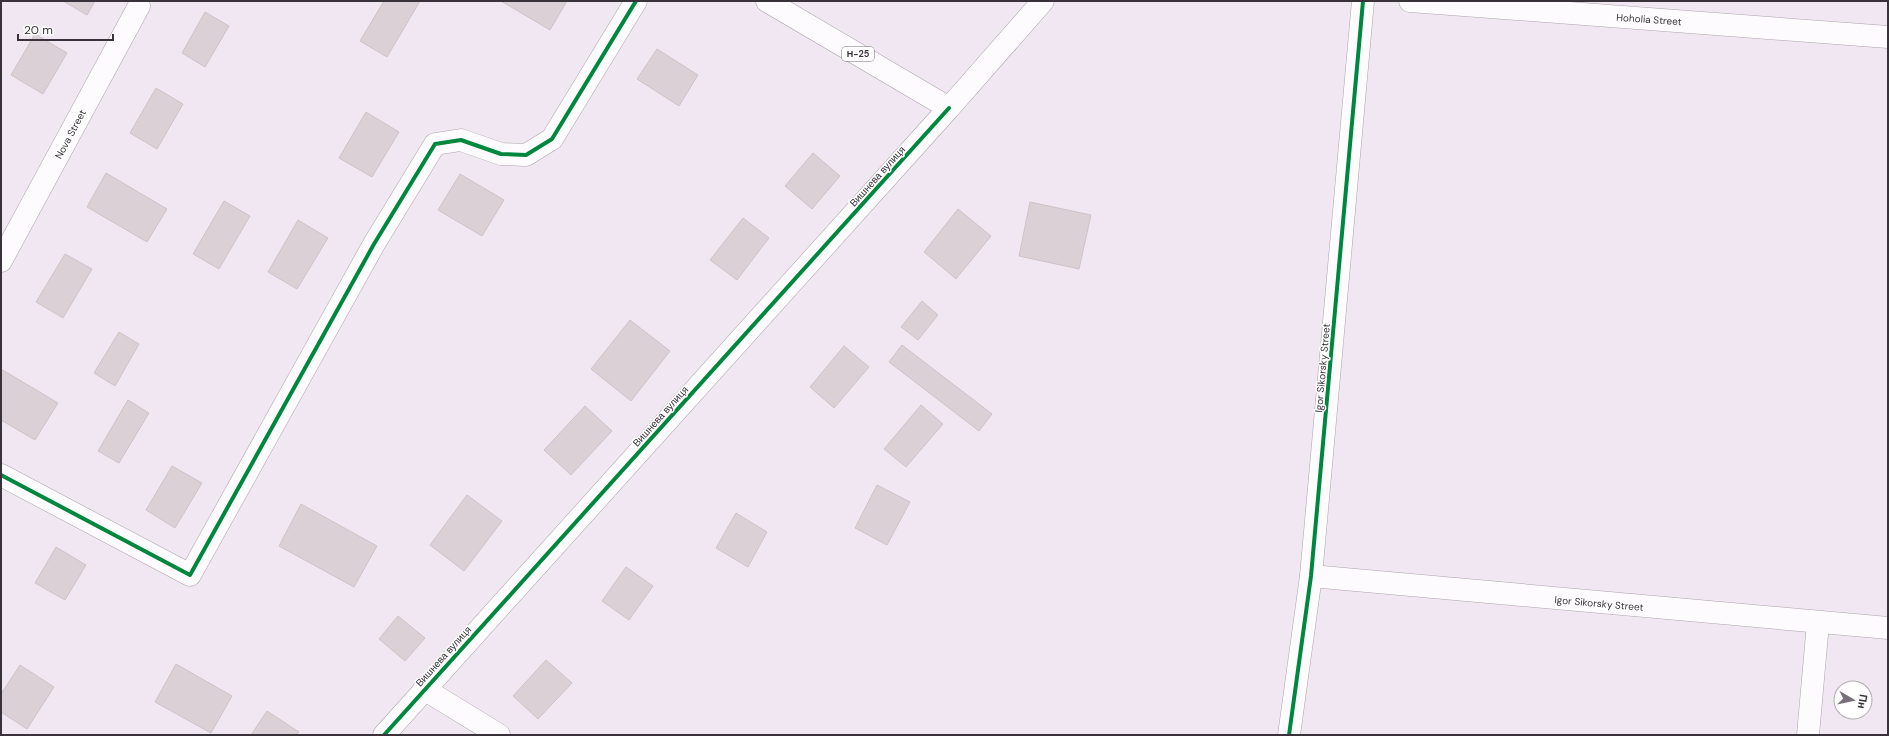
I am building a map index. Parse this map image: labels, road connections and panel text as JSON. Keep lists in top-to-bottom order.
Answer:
{
  "streets": {
    "street": [
      "Hoholia Street",
      "Н-25",
      "Nova Street",
      "Вишнева вулиця",
      "Igor Sikorsky Street"
    ]
  },
  "crossings": [
    ["Н-25", "Вишнева вулиця"]
  ],
  "scale_bar": "20 m",
  "north": "right"
}
